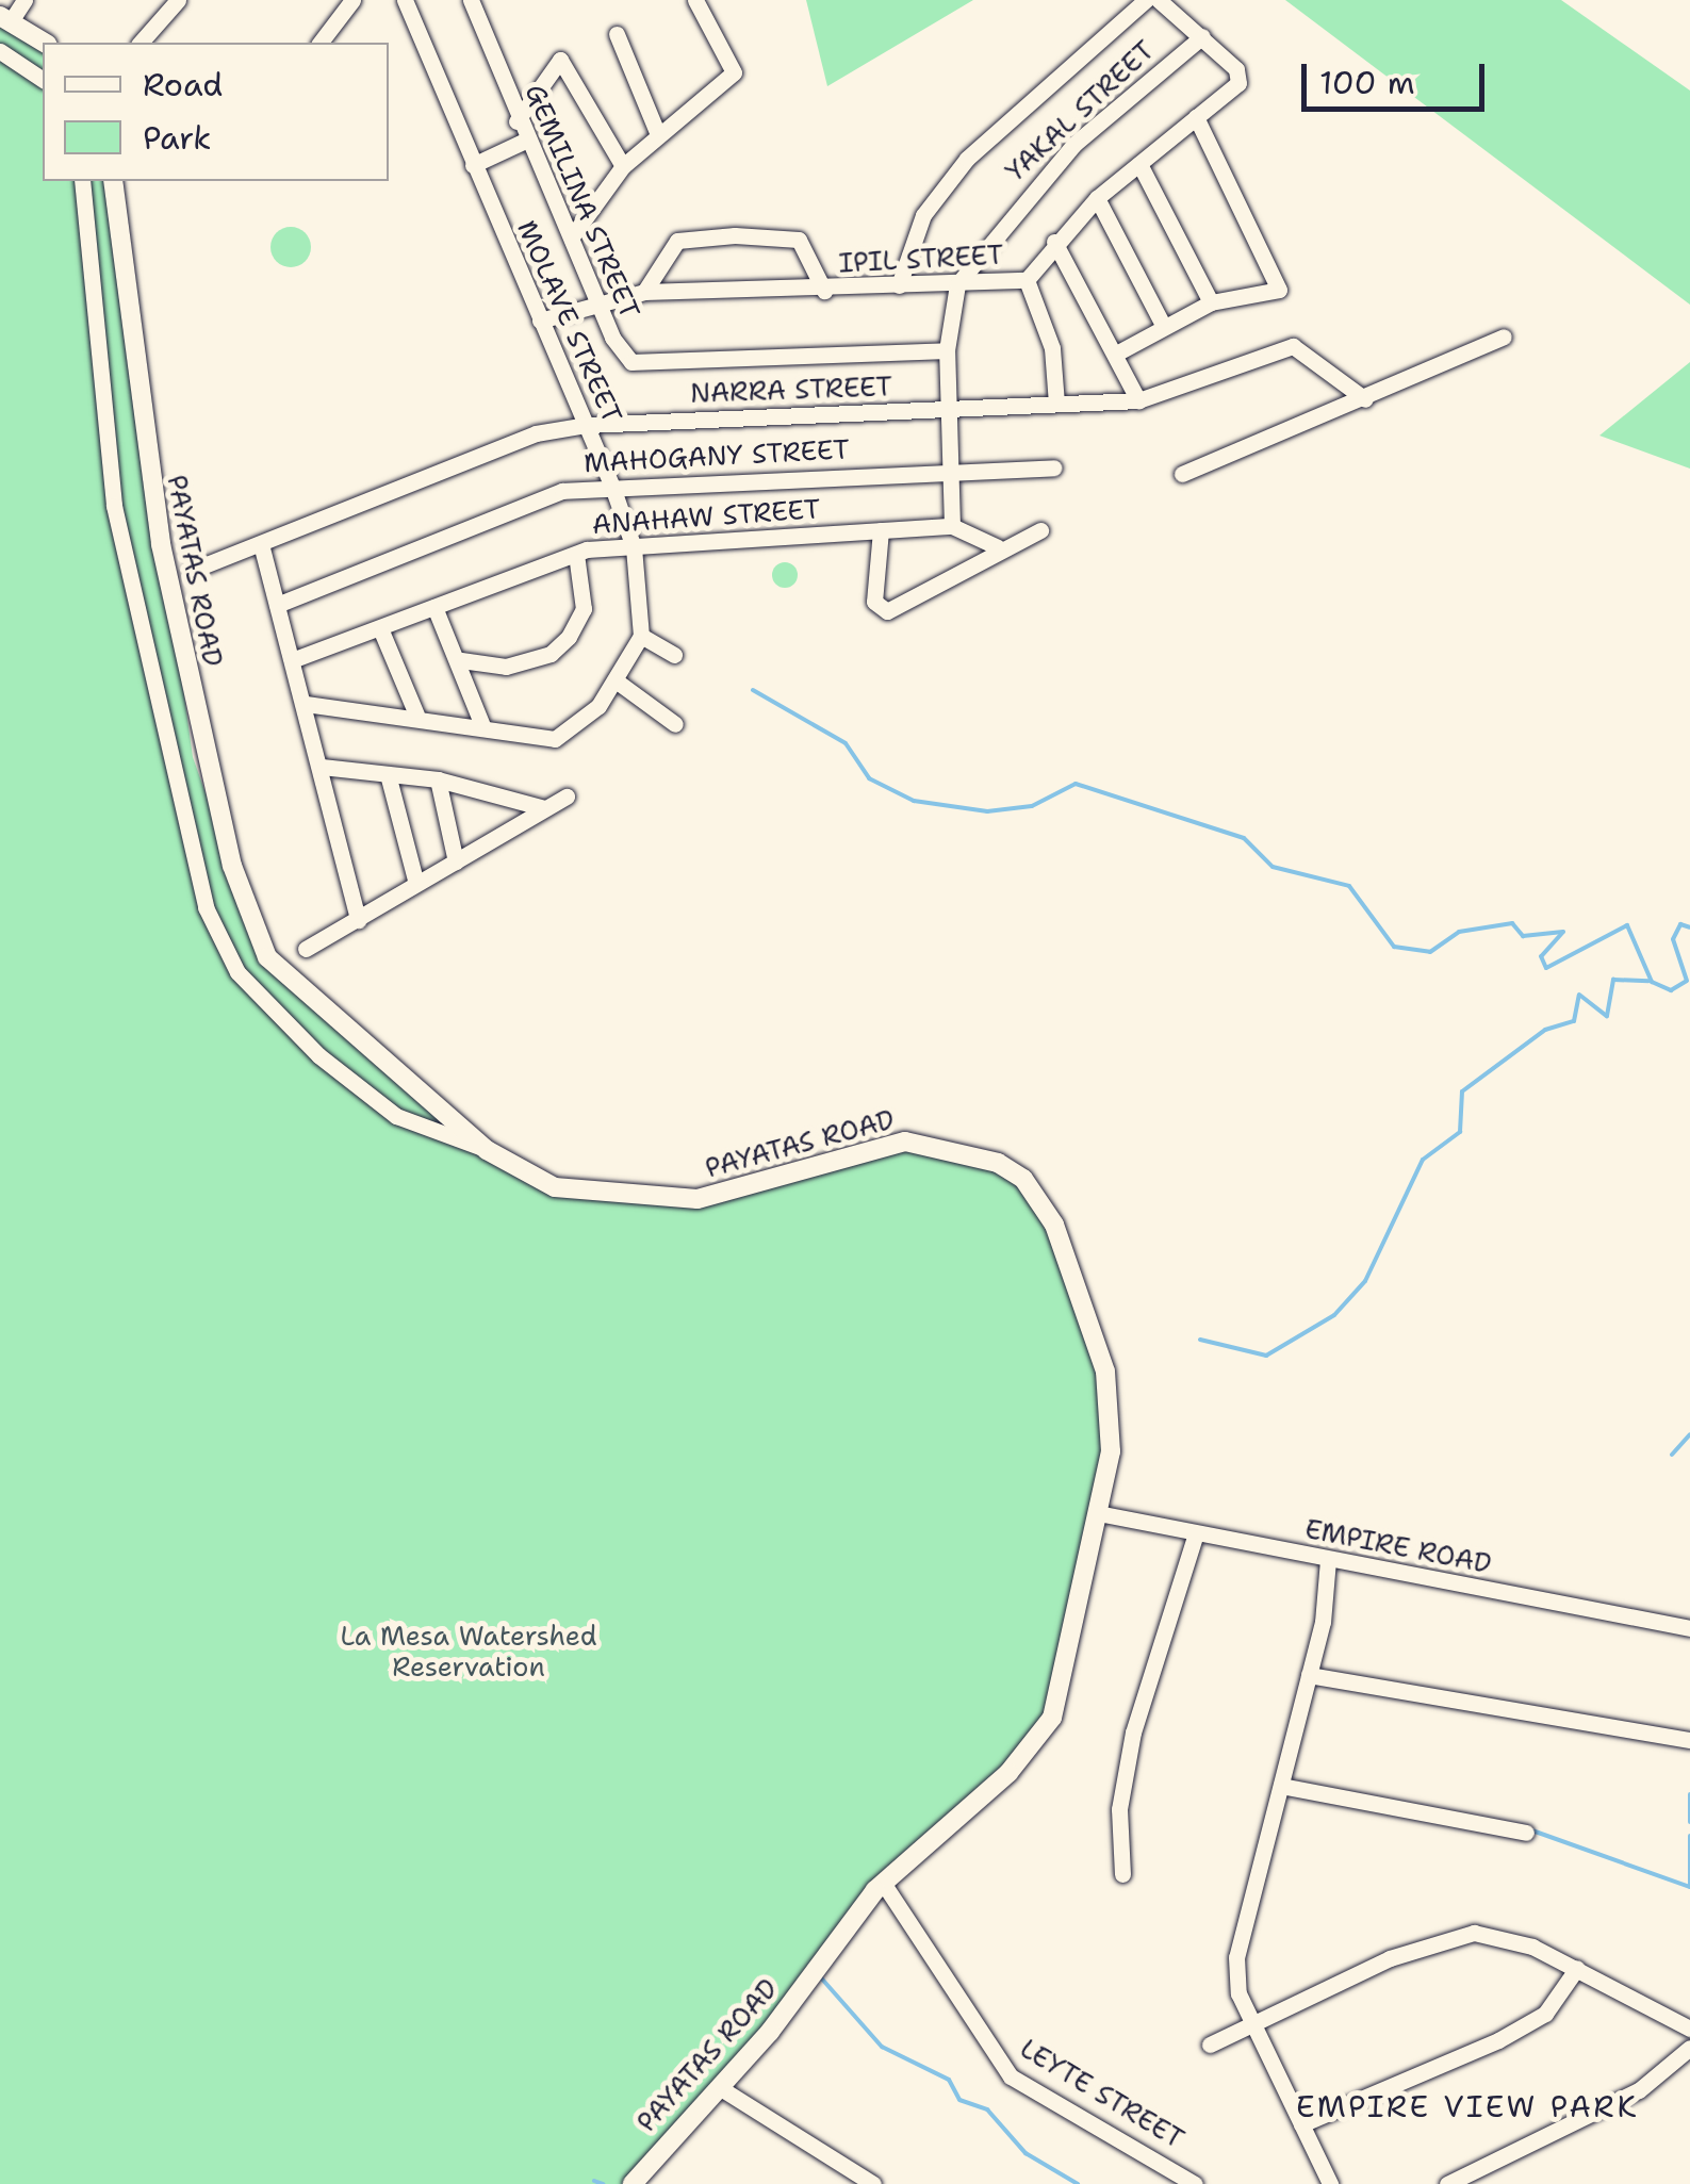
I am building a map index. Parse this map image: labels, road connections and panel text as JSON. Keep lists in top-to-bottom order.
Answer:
{
  "streets": {
    "main road": ["PAYATAS ROAD"],
    "street": [
      "YAKAL STREET",
      "GEMILINA STREET",
      "IPIL STREET",
      "MOLAVE STREET",
      "NARRA STREET",
      "MAHOGANY STREET",
      "ANAHAW STREET",
      "EMPIRE ROAD",
      "LEYTE STREET"
    ]
  },
  "crossings": [
    ["YAKAL STREET", "IPIL STREET"],
    ["GEMILINA STREET", "IPIL STREET"],
    ["IPIL STREET", "MOLAVE STREET"],
    ["MOLAVE STREET", "NARRA STREET"],
    ["MOLAVE STREET", "MAHOGANY STREET"],
    ["MOLAVE STREET", "ANAHAW STREET"],
    ["NARRA STREET", "PAYATAS ROAD"],
    ["PAYATAS ROAD", "EMPIRE ROAD"],
    ["PAYATAS ROAD", "LEYTE STREET"]
  ],
  "districts": ["EMPIRE VIEW PARK"],
  "parks": ["La Mesa Watershed Reservation"],
  "legend": ["Road", "Park"],
  "scale_bar": "100 m"
}
